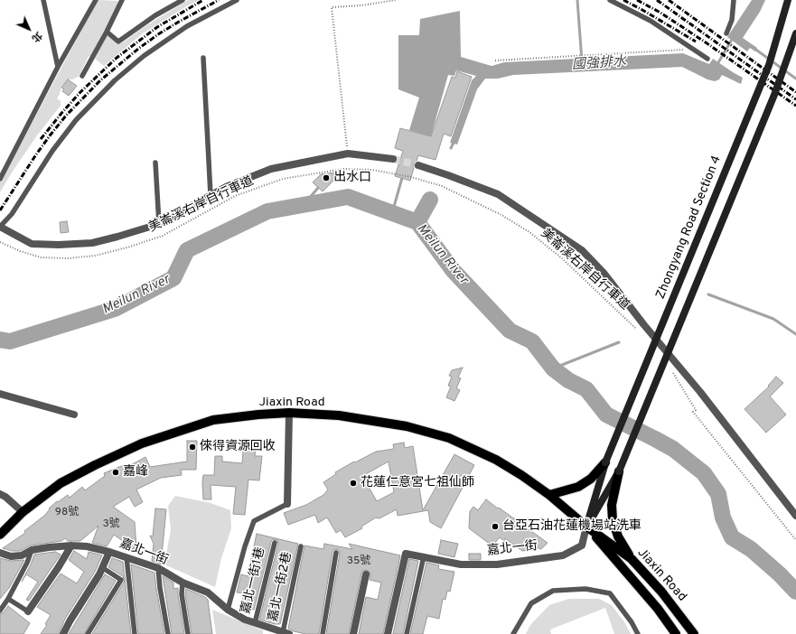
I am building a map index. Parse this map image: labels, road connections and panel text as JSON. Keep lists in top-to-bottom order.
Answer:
{
  "streets": {
    "main road": ["Jiaxin Road"],
    "street": ["Zhongyang Road Section 4", "嘉北一街"],
    "lane": ["嘉北一街1巷", "嘉北一街2巷"],
    "path": ["美崙溪右岸自行車道"]
  },
  "crossings": [
    ["Zhongyang Road Section 4", "Jiaxin Road"],
    ["Zhongyang Road Section 4", "嘉北一街"],
    ["Jiaxin Road", "嘉北一街"],
    ["嘉北一街", "嘉北一街1巷"],
    ["嘉北一街", "嘉北一街2巷"]
  ],
  "water": ["國強排水", "Meilun River"],
  "places": [
    "出水口",
    "倈得資源回收",
    "嘉峰",
    "花蓮仁意宮七祖仙師",
    "台亞石油花蓮機場站洗車"
  ],
  "house_numbers": ["98號", "3號", "35號"],
  "north": "bottom right"
}
